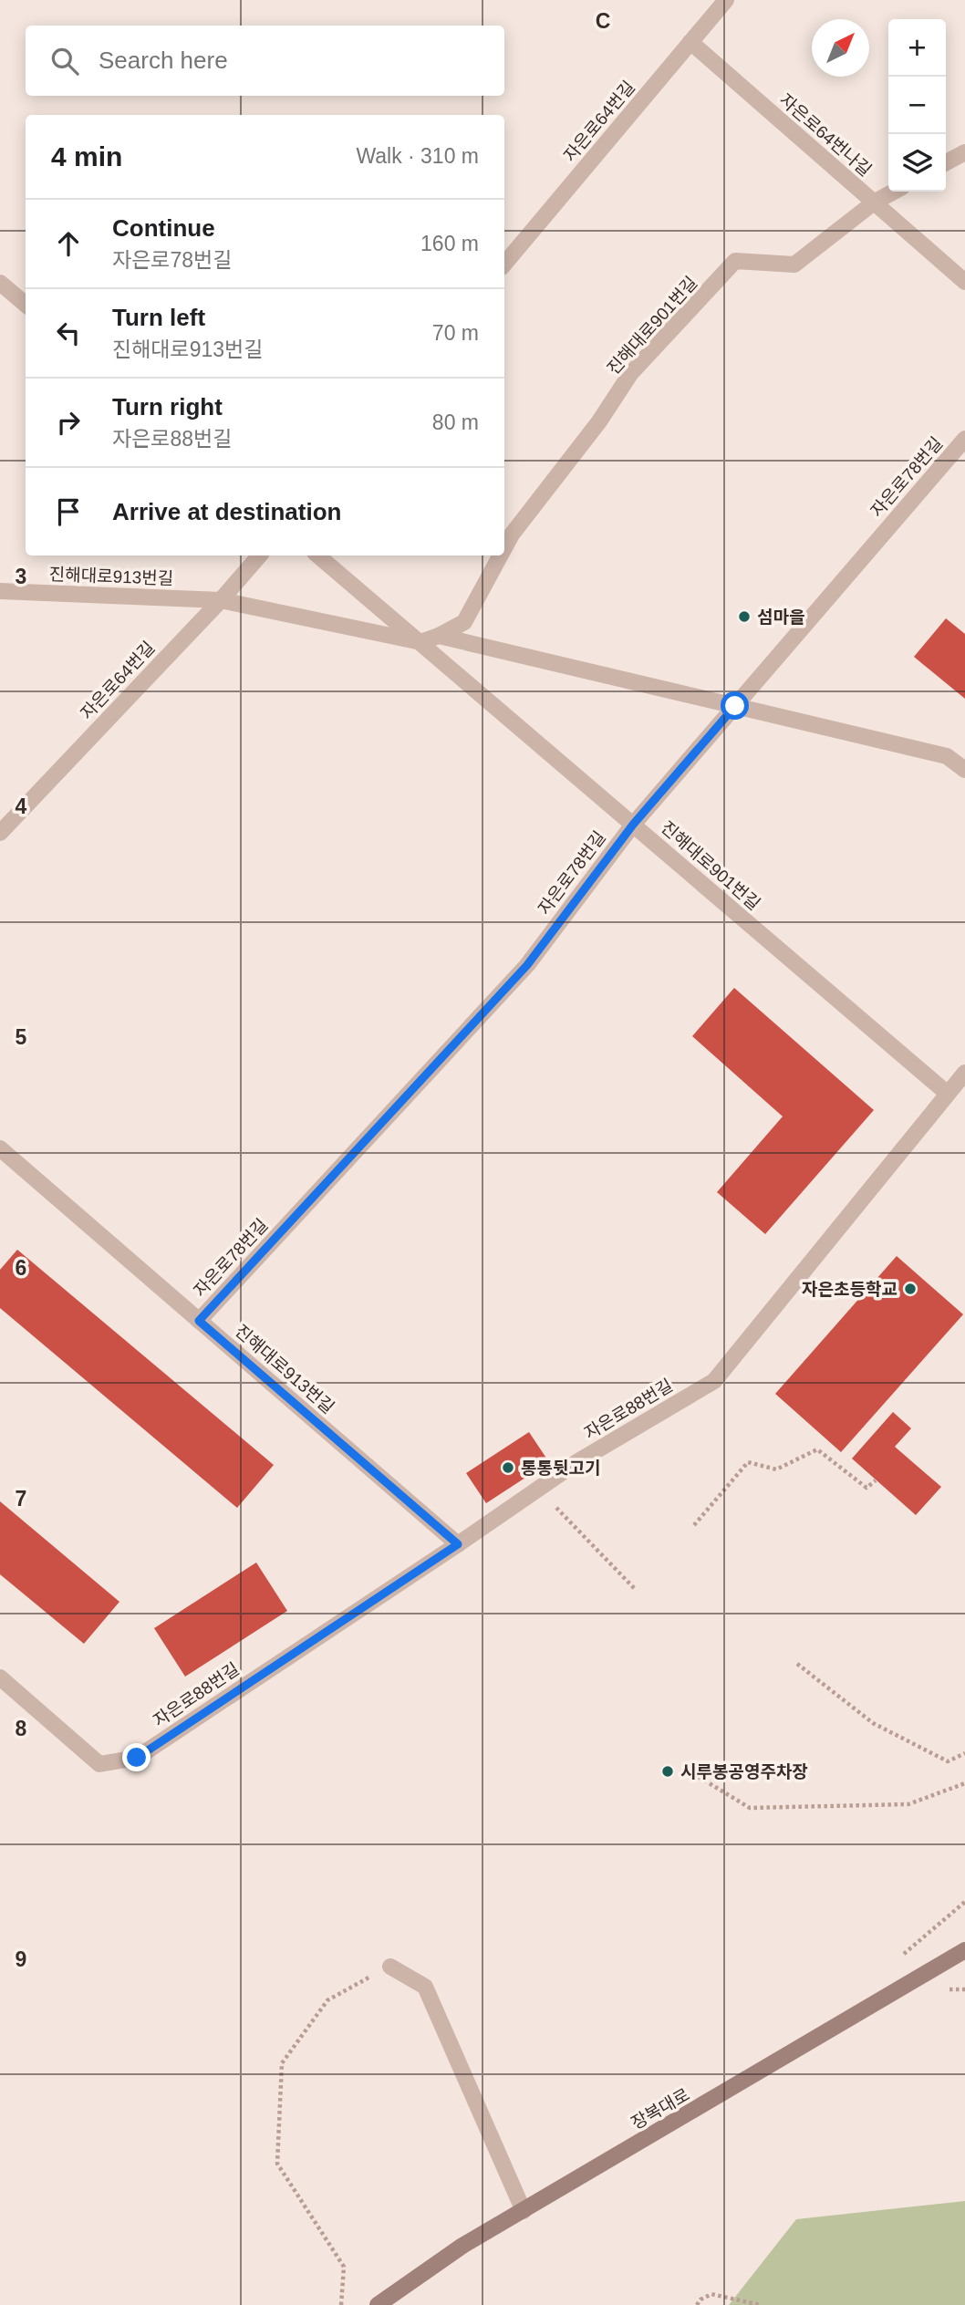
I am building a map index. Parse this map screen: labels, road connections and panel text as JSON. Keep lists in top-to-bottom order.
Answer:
{
  "streets": {
    "street": [
      "자은로64번길",
      "자은로64번나길",
      "진해대로901번길",
      "자은로78번길",
      "진해대로913번길",
      "자은로88번길",
      "장복대로"
    ]
  },
  "crossings": [
    ["자은로64번길", "자은로64번나길"],
    ["자은로64번길", "진해대로913번길"],
    ["자은로64번나길", "진해대로901번길"],
    ["진해대로901번길", "자은로78번길"],
    ["진해대로901번길", "진해대로913번길"],
    ["진해대로901번길", "자은로88번길"],
    ["자은로78번길", "진해대로913번길"],
    ["진해대로913번길", "자은로88번길"]
  ],
  "places": [
    "섬마을",
    "자은초등학교",
    "통통뒷고기",
    "시루봉공영주차장"
  ],
  "north": "top right",
  "page": {
    "map_buttons": ["+", "−"],
    "search": "Search here",
    "heading": ["4 min", "Walk · 310 m"],
    "list": [
      ["Continue", "자은로78번길", "160 m"],
      ["Turn left", "진해대로913번길", "70 m"],
      ["Turn right", "자은로88번길", "80 m"],
      "Arrive at destination"
    ]
  },
  "grid": {
    "columns": ["C"],
    "rows": [
      "3",
      "4",
      "5",
      "6",
      "7",
      "8",
      "9"
    ]
  }
}
